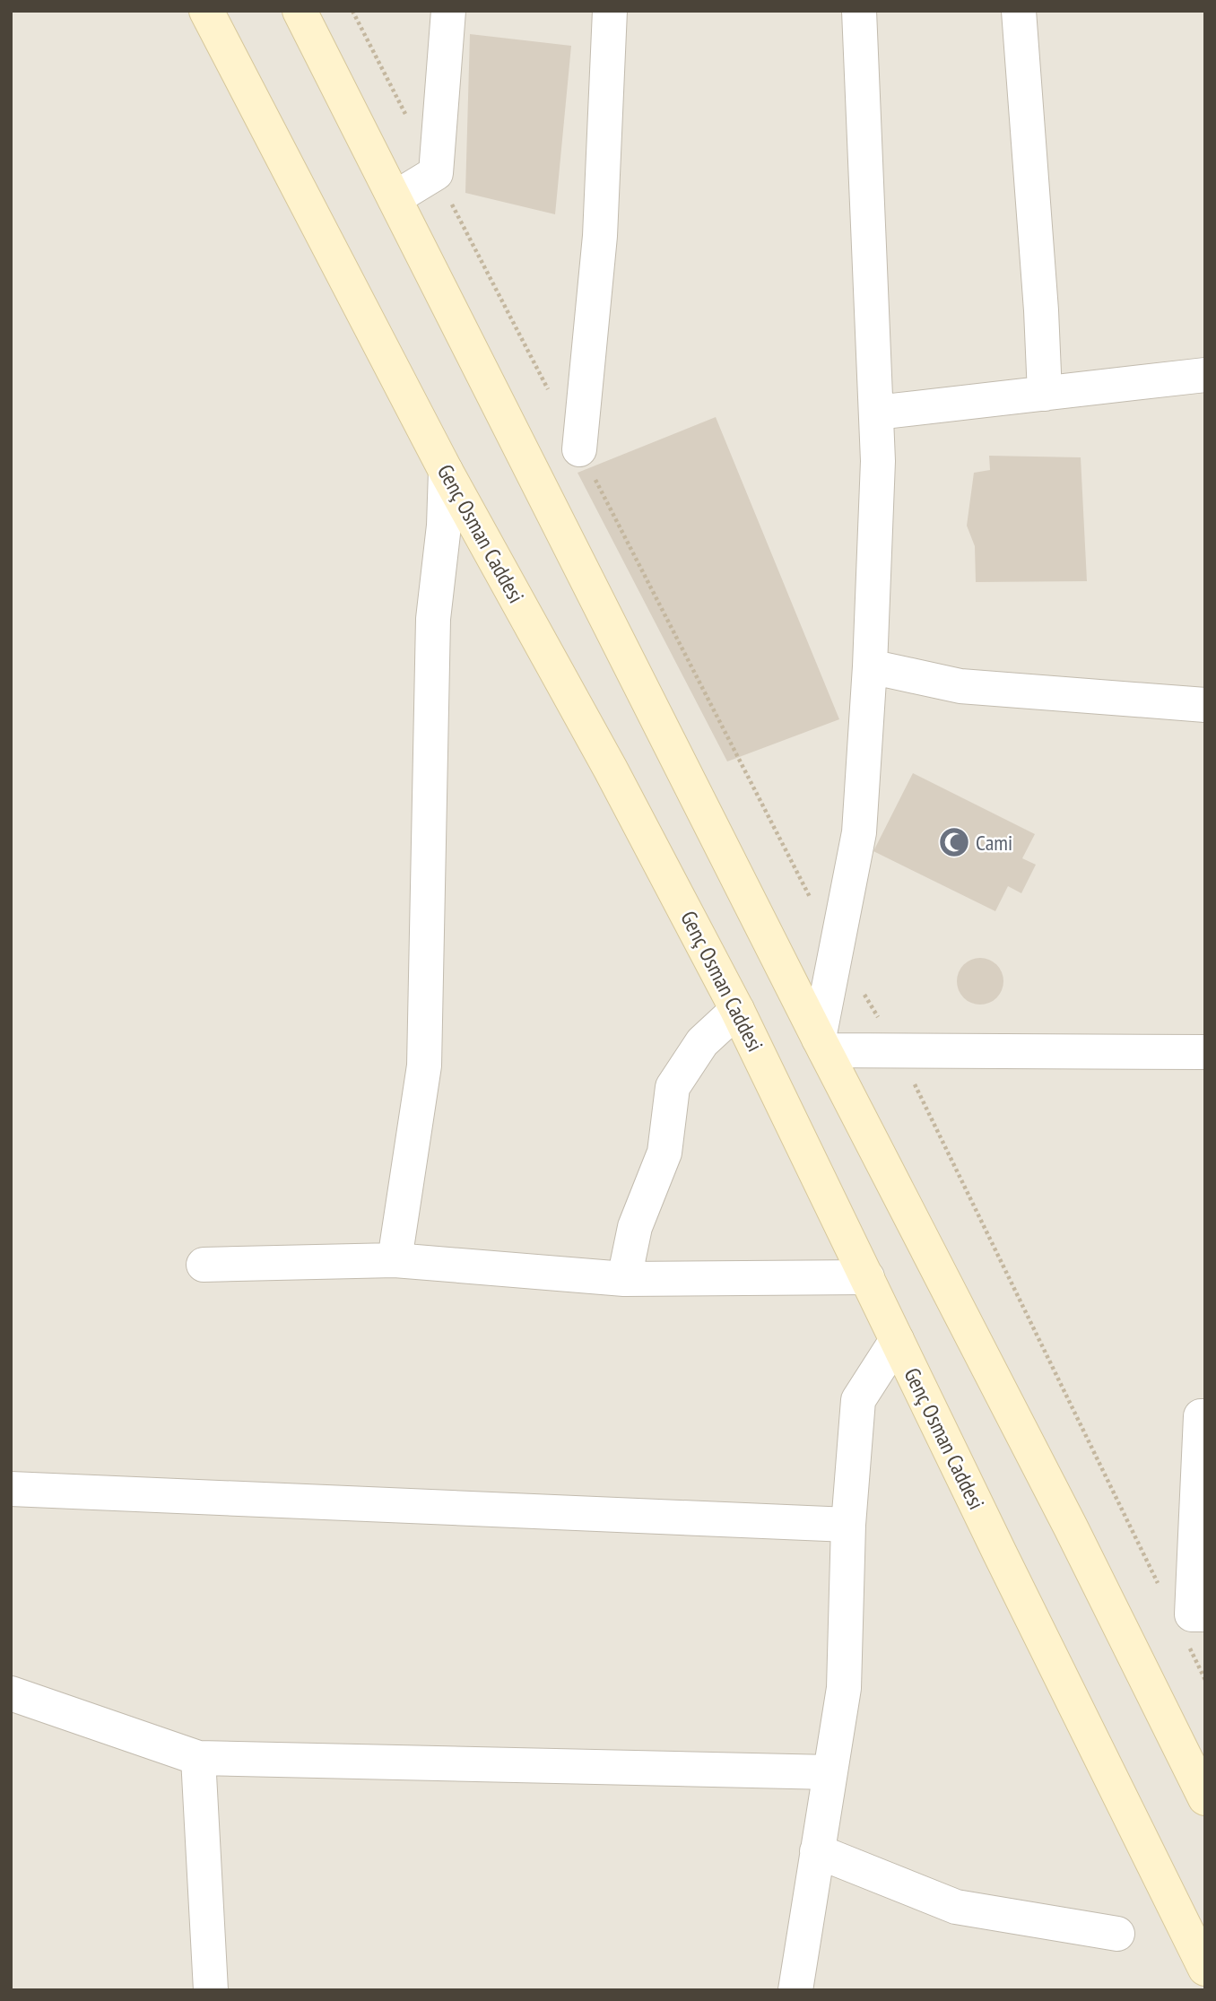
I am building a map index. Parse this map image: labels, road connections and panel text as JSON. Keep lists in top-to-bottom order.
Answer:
{
  "streets": {
    "main road": ["Genç Osman Caddesi"]
  },
  "places": {
    "mosque": ["Cami"]
  }
}
